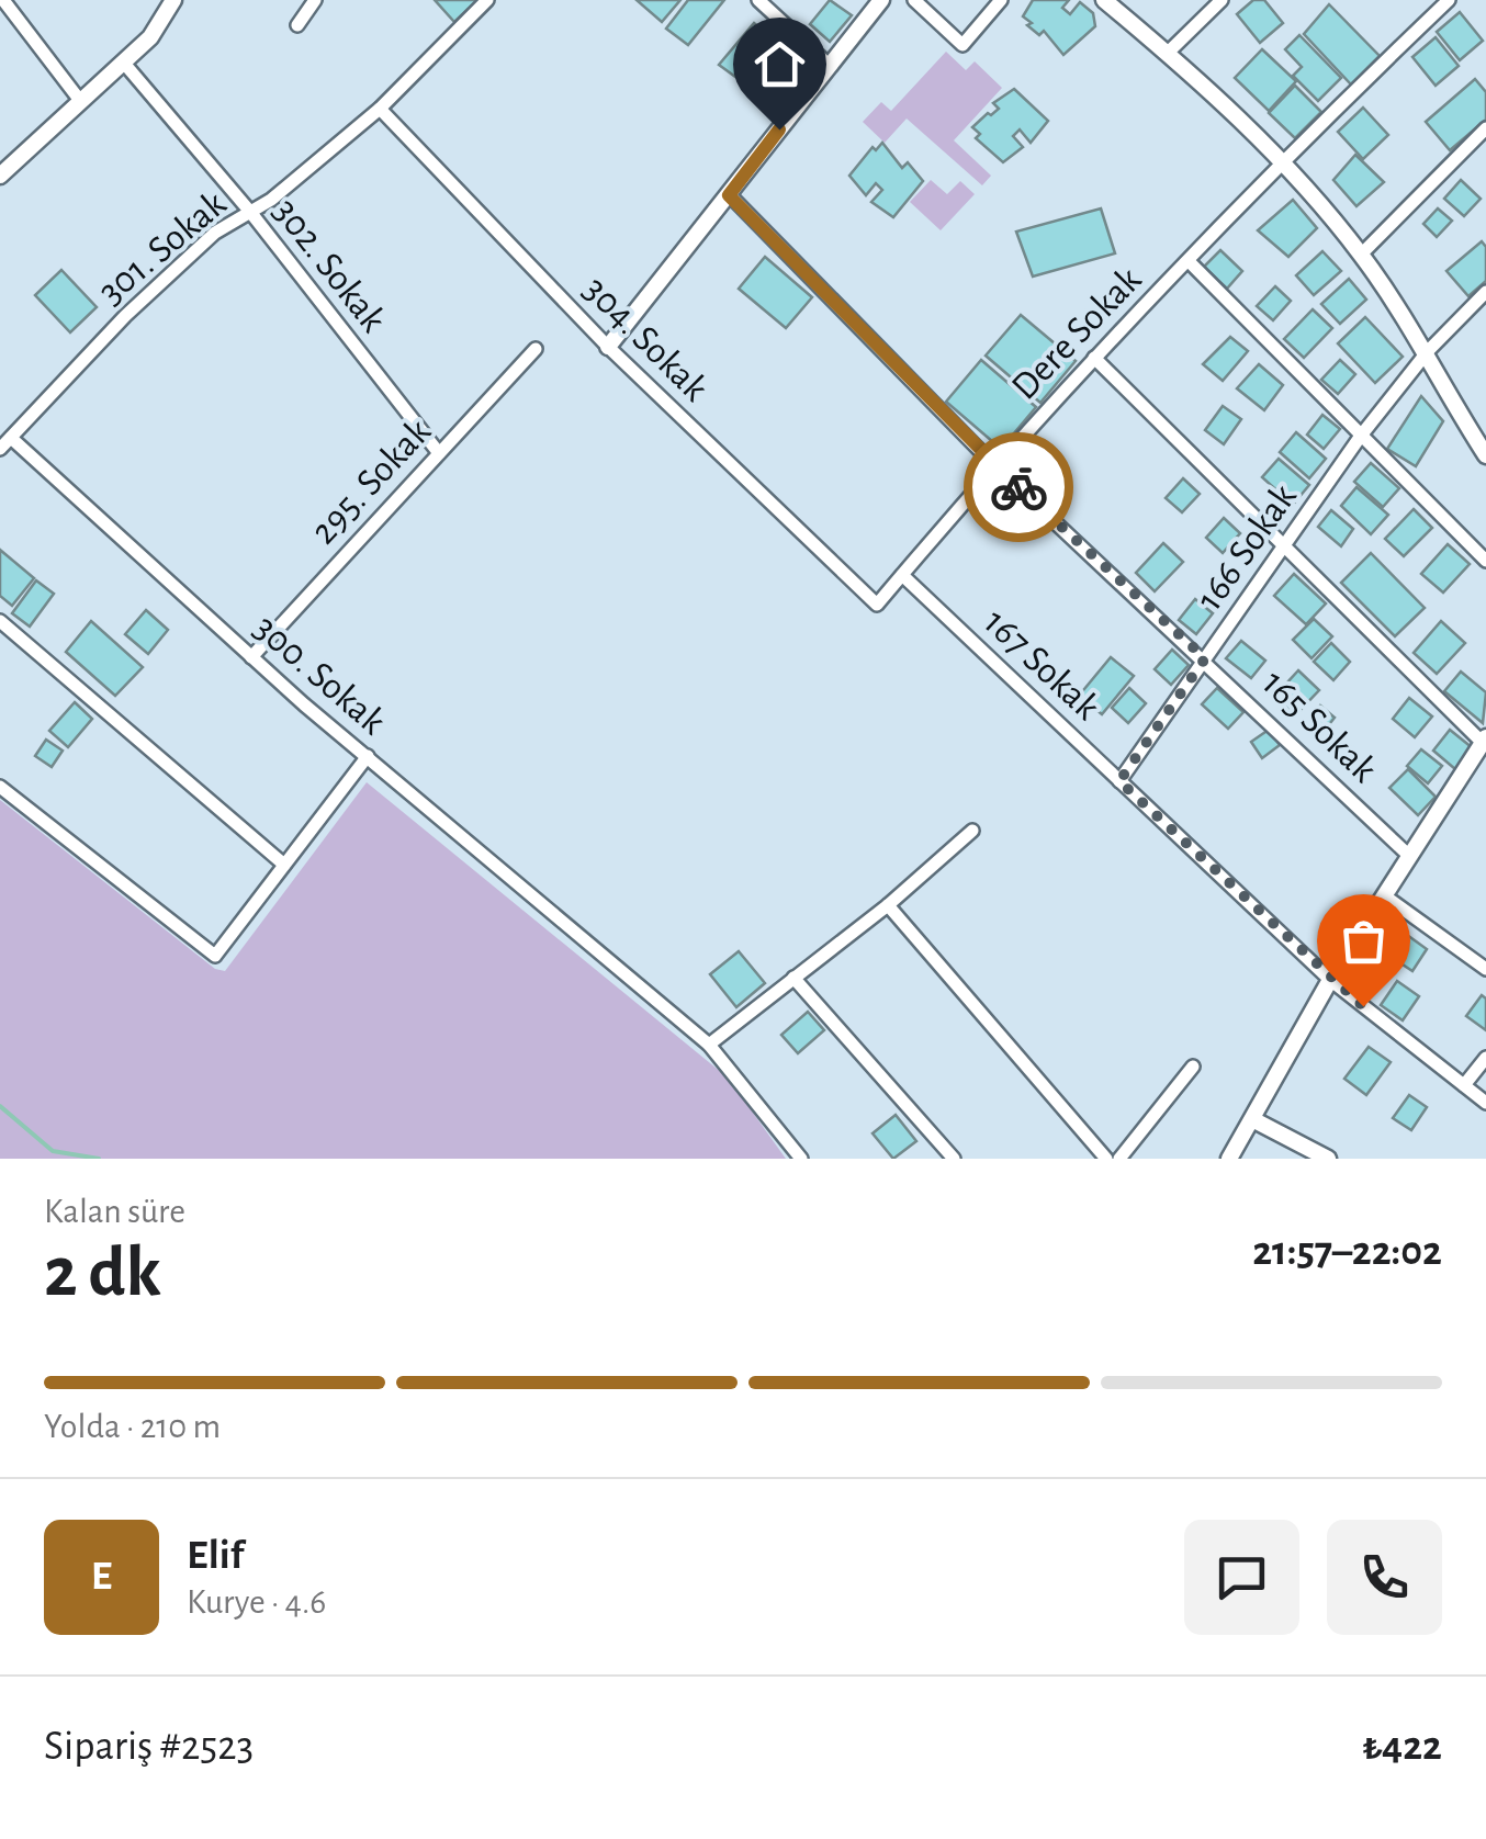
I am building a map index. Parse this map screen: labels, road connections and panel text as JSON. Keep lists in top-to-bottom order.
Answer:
{
  "streets": {
    "street": [
      "301. Sokak",
      "302. Sokak",
      "Dere Sokak",
      "304. Sokak",
      "295. Sokak",
      "166 Sokak",
      "167 Sokak",
      "300. Sokak",
      "165 Sokak"
    ]
  },
  "crossings": [
    ["301. Sokak", "302. Sokak"],
    ["301. Sokak", "304. Sokak"],
    ["301. Sokak", "300. Sokak"],
    ["302. Sokak", "295. Sokak"],
    ["Dere Sokak", "304. Sokak"],
    ["Dere Sokak", "167 Sokak"],
    ["Dere Sokak", "165 Sokak"],
    ["295. Sokak", "300. Sokak"],
    ["166 Sokak", "167 Sokak"],
    ["166 Sokak", "165 Sokak"]
  ],
  "page": {
    "heading": ["2 dk", "Kalan süre", "21:57–22:02"],
    "panel": [
      "Elif",
      "Kurye · 4.6",
      "Sipariş #2523",
      "₺422"
    ],
    "bar": "Yolda · 210 m",
    "round": "E"
  }
}
